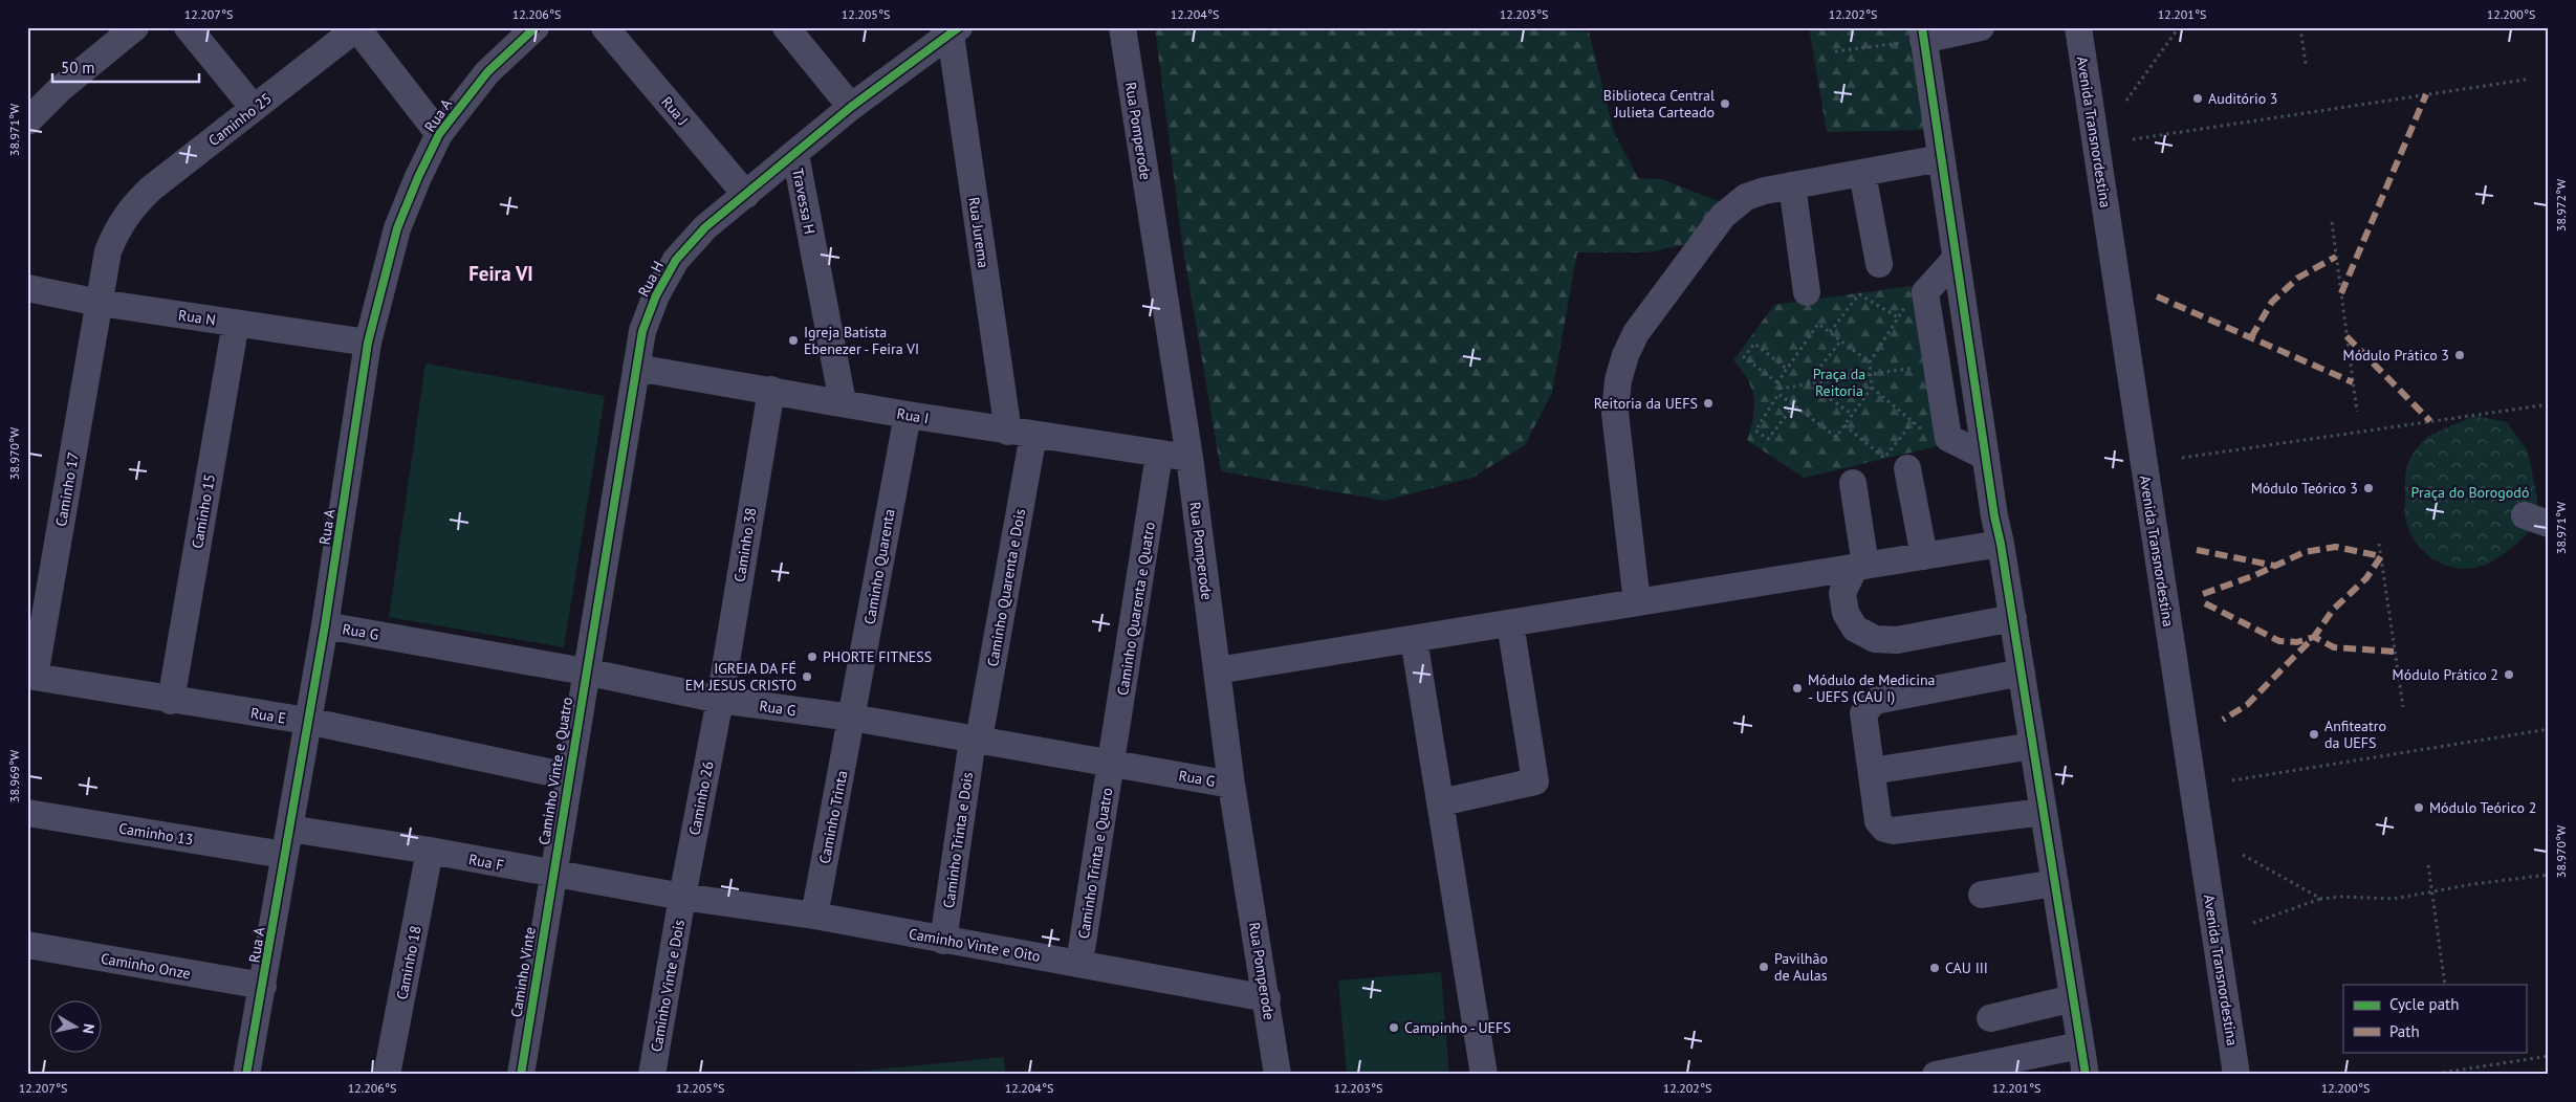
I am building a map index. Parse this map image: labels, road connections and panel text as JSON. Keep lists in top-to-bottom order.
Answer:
{
  "streets": {
    "street": [
      "Rua J",
      "Rua A",
      "Caminho 25",
      "Rua Pomperode",
      "Avenida Transnordestina",
      "Travessa H",
      "Rua Jurema",
      "Rua H",
      "Rua N",
      "Rua I",
      "Caminho 17",
      "Caminho 15",
      "Caminho 38",
      "Caminho Quarenta",
      "Caminho Quarenta e Dois",
      "Caminho Quarenta e Quatro",
      "Rua G",
      "Rua E",
      "Caminho Vinte e Quatro",
      "Caminho 26",
      "Caminho Trinta",
      "Caminho 13",
      "Caminho Trinta e Dois",
      "Rua F",
      "Caminho Trinta e Quatro",
      "Caminho Vinte e Oito",
      "Caminho 18",
      "Caminho Onze",
      "Caminho Vinte",
      "Caminho Vinte e Dois"
    ]
  },
  "crossings": [
    ["Rua J", "Rua H"],
    ["Rua A", "Rua N"],
    ["Rua A", "Rua G"],
    ["Rua A", "Rua E"],
    ["Rua A", "Caminho 13"],
    ["Rua A", "Rua F"],
    ["Rua A", "Caminho Onze"],
    ["Caminho 25", "Rua N"],
    ["Caminho 25", "Caminho 17"],
    ["Rua Pomperode", "Rua I"],
    ["Rua Pomperode", "Rua G"],
    ["Rua Pomperode", "Caminho Vinte e Oito"],
    ["Travessa H", "Rua H"],
    ["Travessa H", "Rua I"],
    ["Rua Jurema", "Rua H"],
    ["Rua Jurema", "Rua I"],
    ["Rua Jurema", "Caminho Quarenta e Dois"],
    ["Rua H", "Rua I"],
    ["Rua H", "Rua G"],
    ["Rua H", "Caminho Vinte e Quatro"],
    ["Rua N", "Caminho 17"],
    ["Rua N", "Caminho 15"],
    ["Rua I", "Caminho 38"],
    ["Rua I", "Caminho Quarenta"],
    ["Rua I", "Caminho Quarenta e Dois"],
    ["Rua I", "Caminho Quarenta e Quatro"],
    ["Caminho 17", "Rua E"],
    ["Caminho 15", "Rua E"],
    ["Caminho 38", "Rua G"],
    ["Caminho 38", "Caminho 26"],
    ["Caminho Quarenta", "Rua G"],
    ["Caminho Quarenta", "Caminho Trinta"],
    ["Caminho Quarenta e Dois", "Rua G"],
    ["Caminho Quarenta e Dois", "Caminho Trinta e Dois"],
    ["Caminho Quarenta e Quatro", "Rua G"],
    ["Caminho Quarenta e Quatro", "Caminho Trinta e Quatro"],
    ["Rua G", "Caminho Vinte e Quatro"],
    ["Rua G", "Caminho 26"],
    ["Rua G", "Caminho Trinta"],
    ["Rua G", "Caminho Trinta e Dois"],
    ["Rua G", "Caminho Trinta e Quatro"],
    ["Rua E", "Caminho Vinte e Quatro"],
    ["Caminho Vinte e Quatro", "Rua F"],
    ["Caminho Vinte e Quatro", "Caminho Vinte"],
    ["Caminho 26", "Rua F"],
    ["Caminho 26", "Caminho Vinte e Oito"],
    ["Caminho 26", "Caminho Vinte e Dois"],
    ["Caminho Trinta", "Caminho Vinte e Oito"],
    ["Caminho 13", "Rua F"],
    ["Caminho Trinta e Dois", "Caminho Vinte e Oito"],
    ["Rua F", "Caminho Vinte e Oito"],
    ["Rua F", "Caminho 18"],
    ["Rua F", "Caminho Vinte"],
    ["Rua F", "Caminho Vinte e Dois"],
    ["Caminho Trinta e Quatro", "Caminho Vinte e Oito"],
    ["Caminho Vinte e Oito", "Caminho Vinte e Dois"]
  ],
  "districts": ["Feira VI"],
  "parks": ["Praça da Reitoria", "Praça do Borogodó"],
  "places": [
    "Auditório 3",
    "Biblioteca Central Julieta Carteado",
    "Igreja Batista Ebenezer - Feira VI",
    "Módulo Prático 3",
    "Reitoria da UEFS",
    "Módulo Teórico 3",
    "PHORTE FITNESS",
    "Módulo Prático 2",
    "IGREJA DA FÉ EM JESUS CRISTO",
    "Módulo de Medicina - UEFS (CAU I)",
    "Anfiteatro da UEFS",
    "Módulo Teórico 2",
    "Pavilhão de Aulas",
    "CAU III",
    "Campinho - UEFS"
  ],
  "legend": ["Cycle path", "Path"],
  "scale_bar": "50 m",
  "north": "right",
  "coordinates": [
    "12.207°S",
    "12.206°S",
    "12.205°S",
    "12.204°S",
    "12.203°S",
    "12.202°S",
    "12.201°S",
    "12.200°S",
    "38.971°W",
    "38.972°W",
    "38.970°W",
    "38.969°W"
  ]
}
